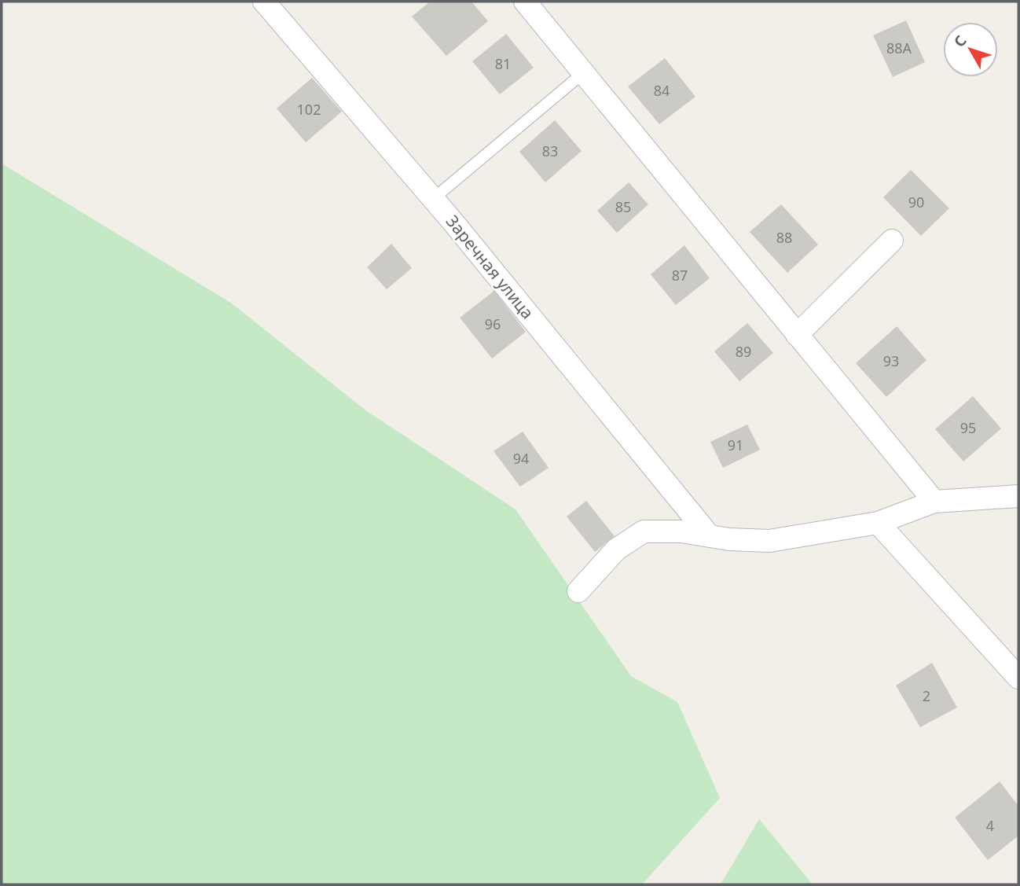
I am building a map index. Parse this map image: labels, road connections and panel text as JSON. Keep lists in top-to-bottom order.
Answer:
{
  "streets": {
    "street": ["Заречная улица"]
  },
  "house_numbers": [
    "88А",
    "81",
    "84",
    "102",
    "83",
    "90",
    "85",
    "88",
    "87",
    "96",
    "89",
    "93",
    "95",
    "91",
    "94",
    "2",
    "4"
  ],
  "north": "top left"
}
